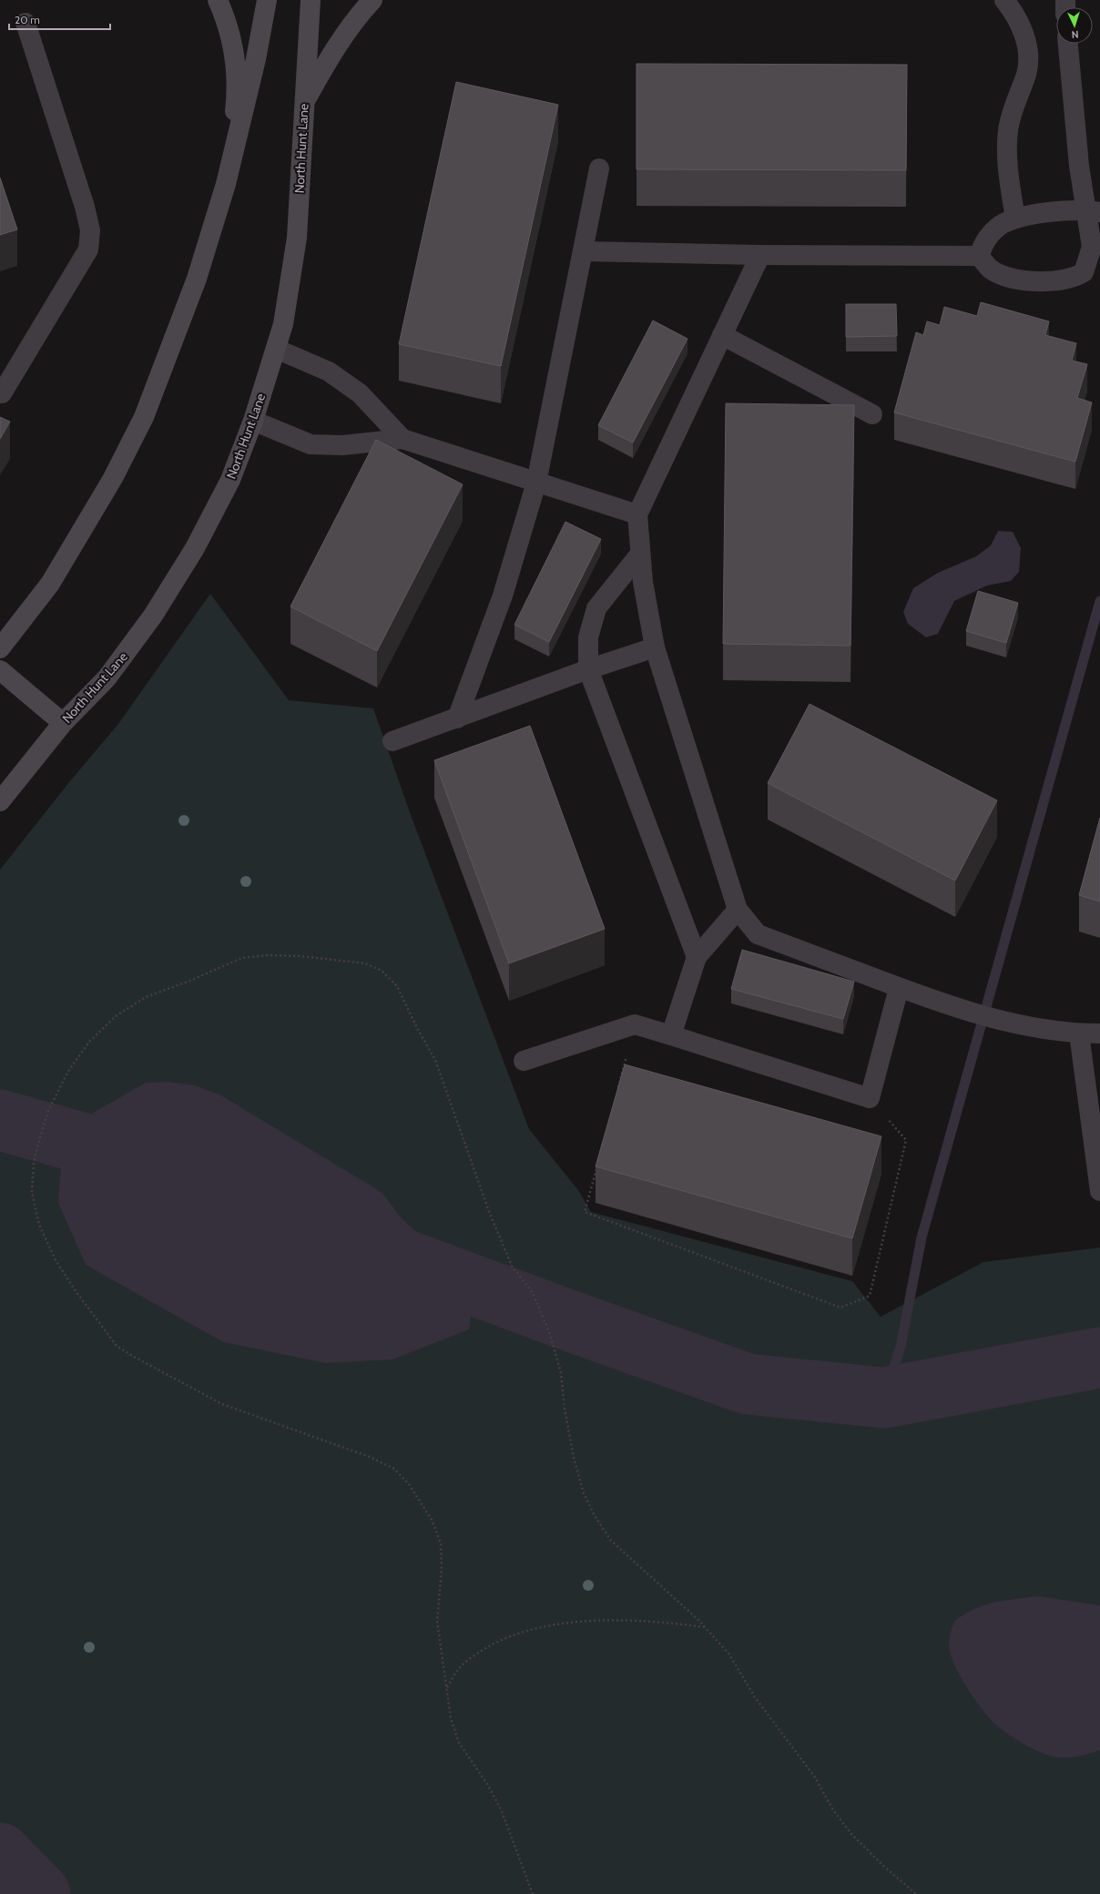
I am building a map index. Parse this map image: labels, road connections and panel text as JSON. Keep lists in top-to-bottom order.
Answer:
{
  "streets": {
    "main road": ["North Hunt Lane"]
  },
  "scale_bar": "20 m",
  "north": "bottom"
}
